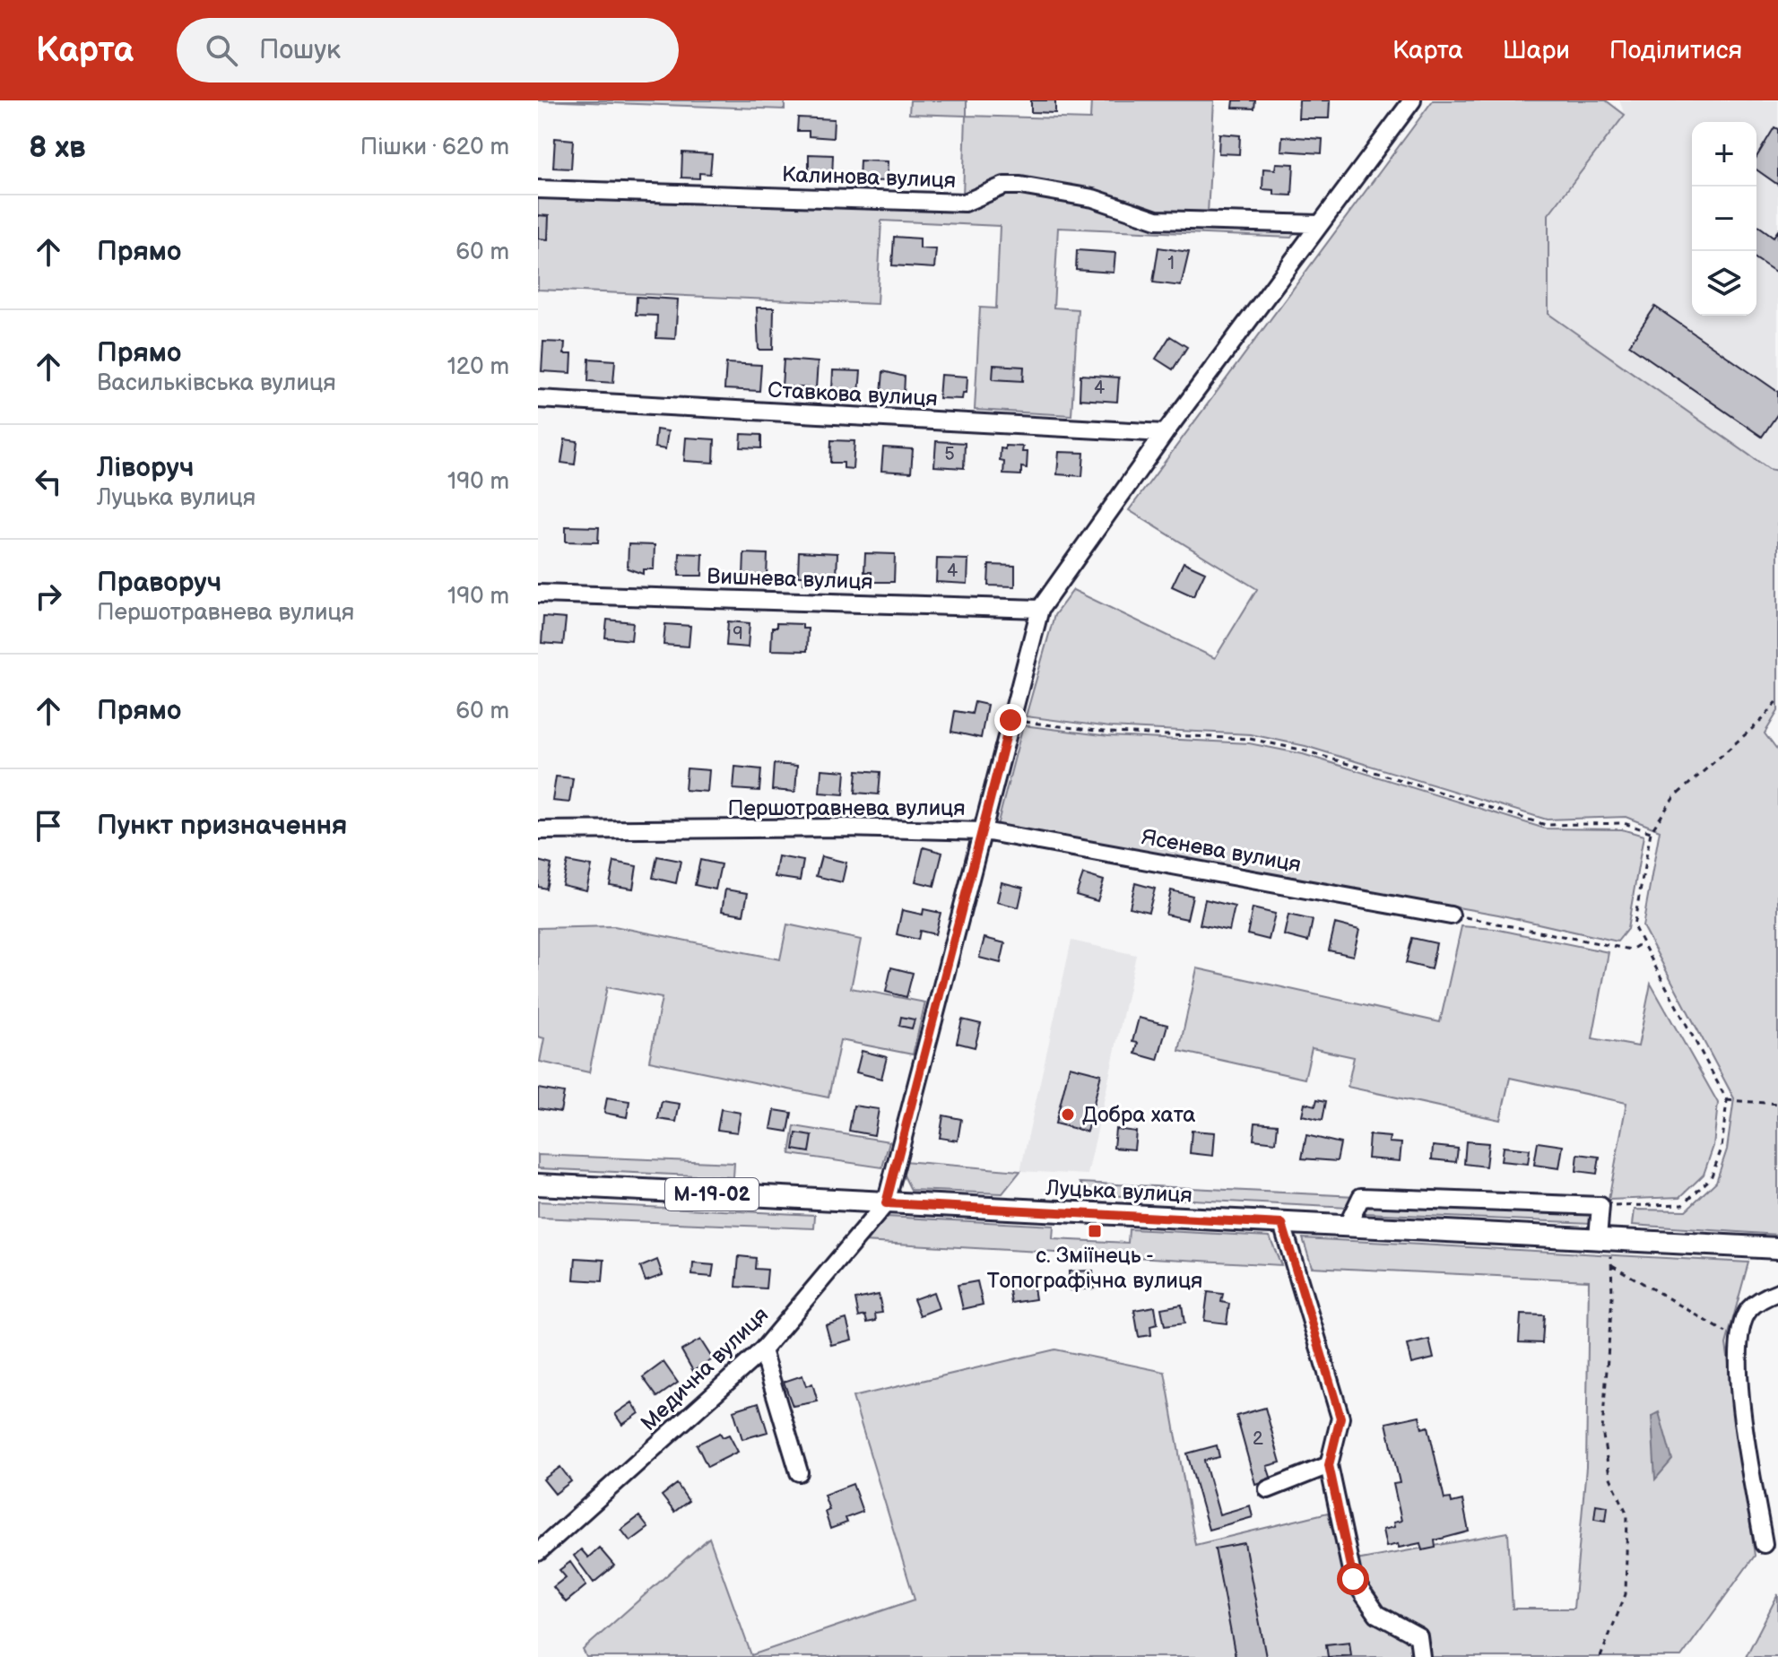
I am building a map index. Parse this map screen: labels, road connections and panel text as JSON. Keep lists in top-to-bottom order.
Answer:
{
  "streets": {
    "main road": ["Луцька вулиця", "М-19-02"],
    "street": [
      "Калинова вулиця",
      "Ставкова вулиця",
      "Вишнева вулиця",
      "Першотравнева вулиця",
      "Ясенева вулиця",
      "Медична вулиця"
    ]
  },
  "crossings": [
    ["Першотравнева вулиця", "Ясенева вулиця"],
    ["Першотравнева вулиця", "Луцька вулиця"],
    ["Першотравнева вулиця", "Медична вулиця"],
    ["Луцька вулиця", "Медична вулиця"]
  ],
  "places": {
    "other": ["Добра хата"],
    "transit": ["с. Зміїнець - Топографічна вулиця"]
  },
  "house_numbers": [
    "1",
    "4",
    "5",
    "4",
    "9",
    "2"
  ],
  "page": {
    "header": "Карта",
    "search": "Пошук",
    "nav": ["Карта", "Шари", "Поділитися"],
    "heading": ["8 хв", "Пішки · 620 m"],
    "map_buttons": ["+", "−"],
    "list": [
      ["Прямо", "60 m"],
      ["Прямо", "Васильківська вулиця", "120 m"],
      ["Ліворуч", "Луцька вулиця", "190 m"],
      ["Праворуч", "Першотравнева вулиця", "190 m"],
      ["Прямо", "60 m"],
      "Пункт призначення"
    ]
  }
}
